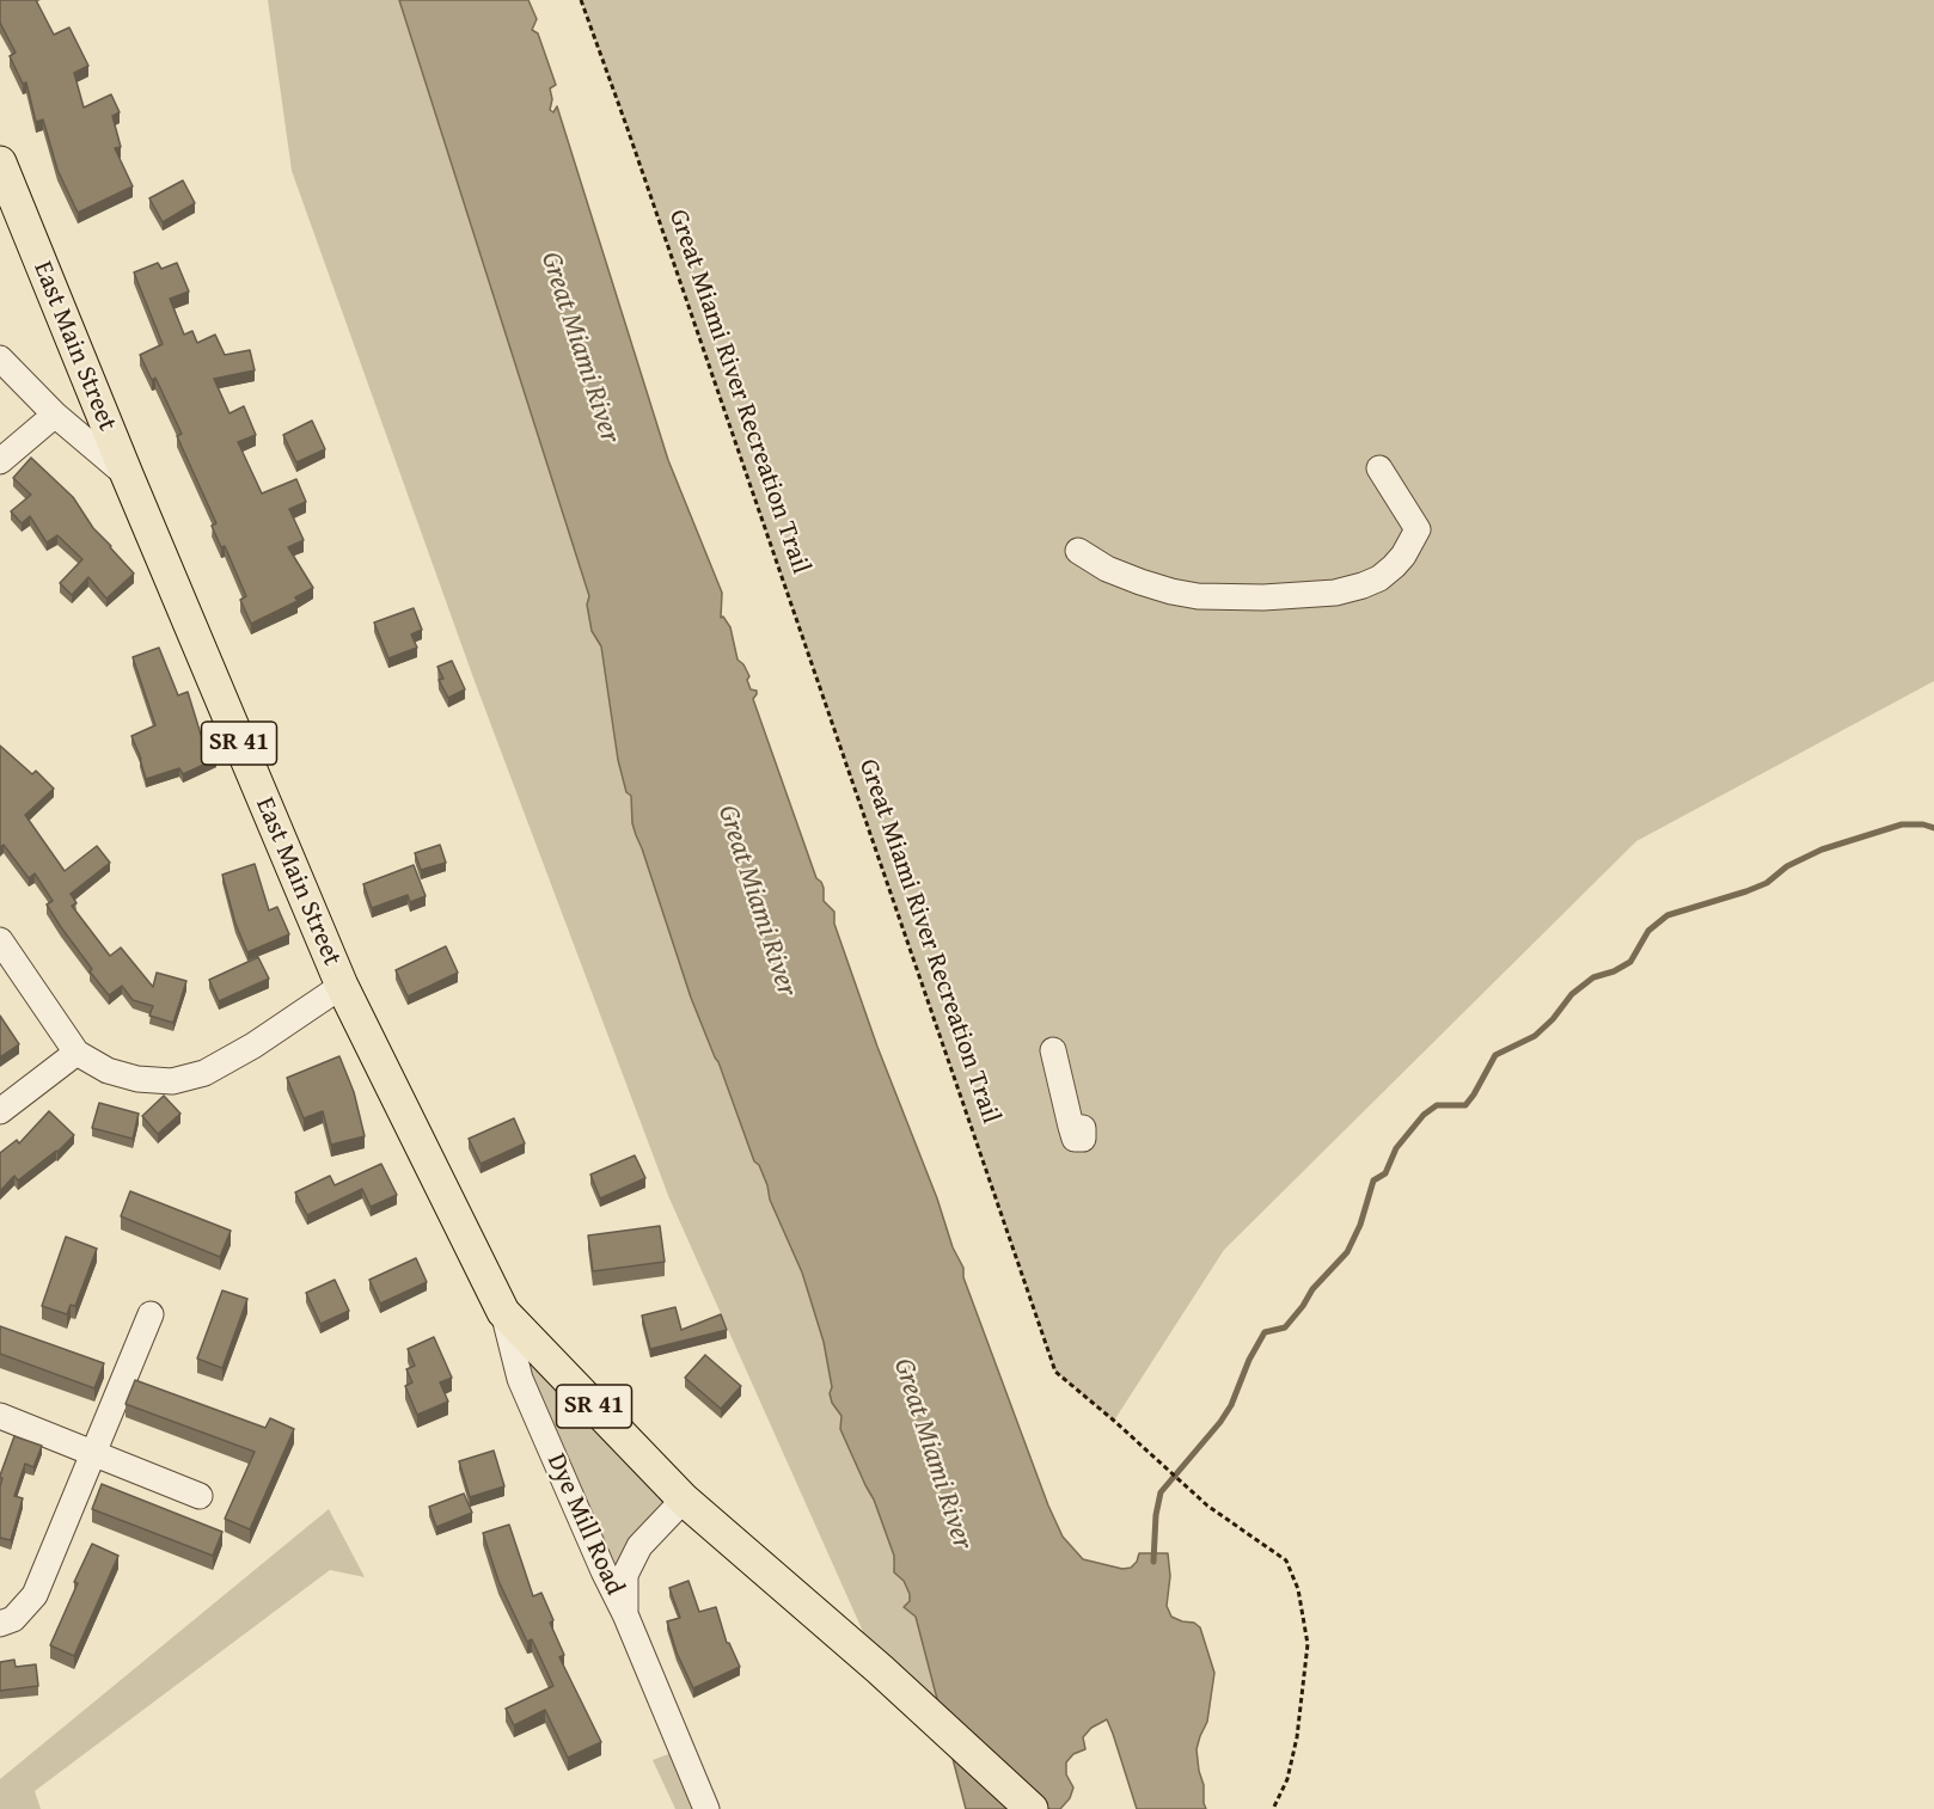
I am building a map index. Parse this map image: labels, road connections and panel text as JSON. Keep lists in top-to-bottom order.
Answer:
{
  "streets": {
    "main road": ["East Main Street", "SR 41"],
    "street": ["Dye Mill Road"],
    "path": ["Great Miami River Recreation Trail"]
  },
  "crossings": [
    ["East Main Street", "SR 41"],
    ["East Main Street", "Dye Mill Road"],
    ["SR 41", "Dye Mill Road"]
  ],
  "water": ["Great Miami River"]
}
